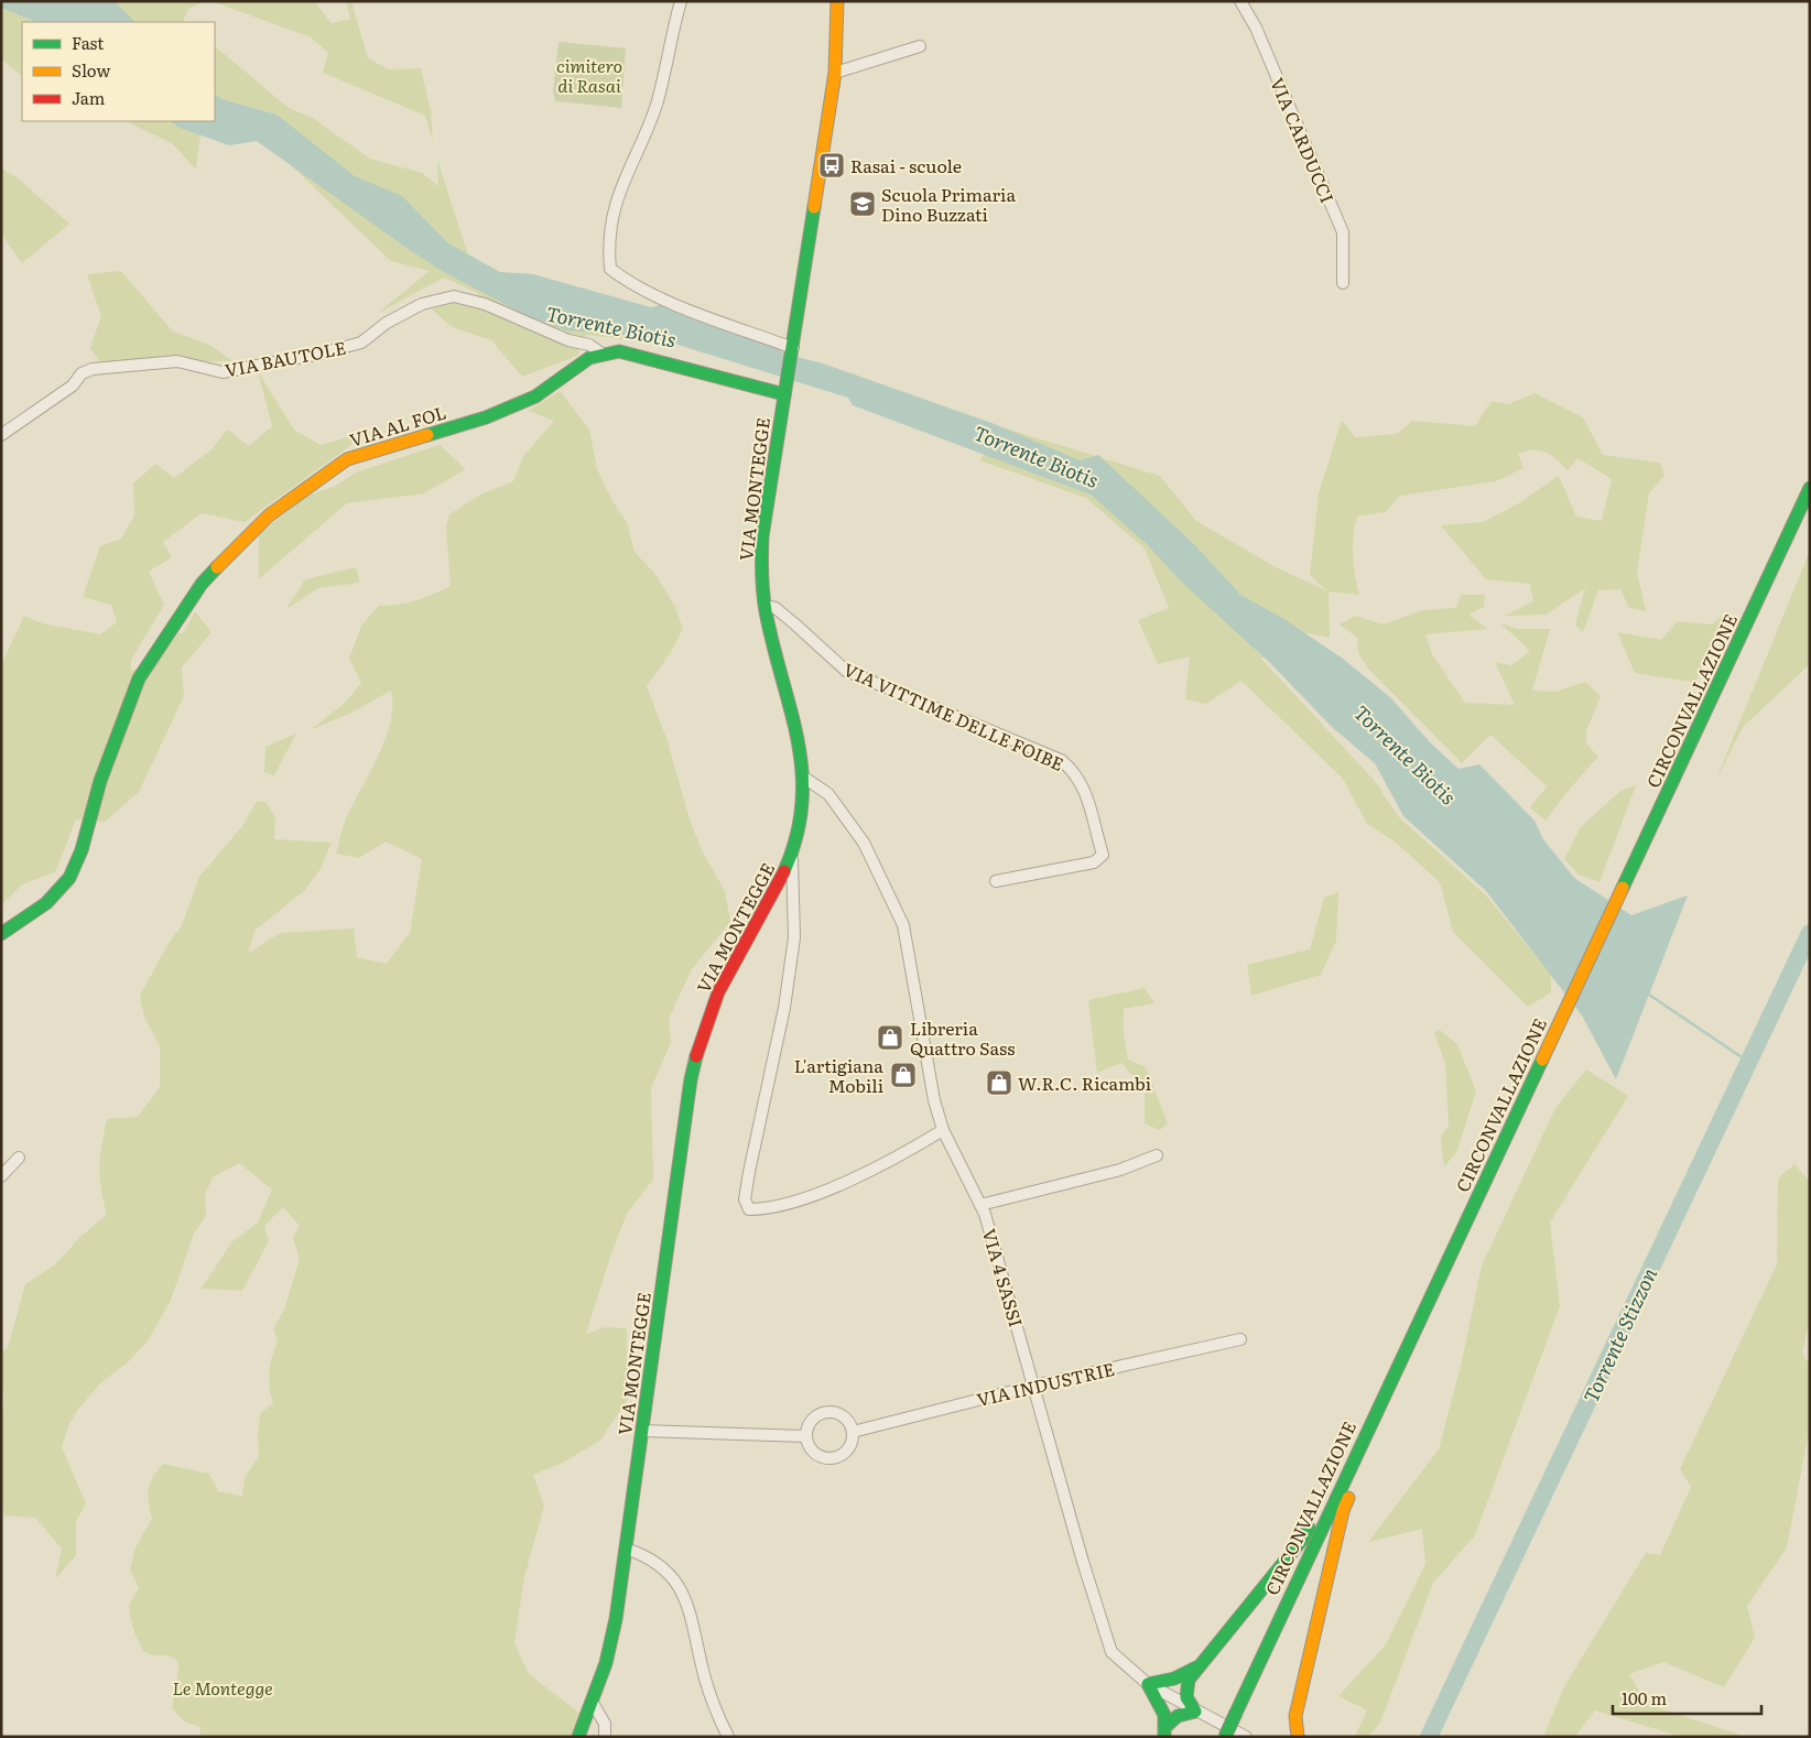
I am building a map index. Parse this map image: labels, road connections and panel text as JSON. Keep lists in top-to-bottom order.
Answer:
{
  "streets": {
    "main road": ["VIA AL FOL", "VIA MONTEGGE", "CIRCONVALLAZIONE"],
    "street": [
      "VIA CARDUCCI",
      "VIA BAUTOLE",
      "VIA VITTIME DELLE FOIBE",
      "VIA 4 SASSI",
      "VIA INDUSTRIE"
    ]
  },
  "crossings": [
    ["VIA BAUTOLE", "VIA AL FOL"],
    ["VIA AL FOL", "VIA MONTEGGE"],
    ["VIA MONTEGGE", "VIA VITTIME DELLE FOIBE"],
    ["VIA MONTEGGE", "VIA 4 SASSI"],
    ["VIA 4 SASSI", "VIA INDUSTRIE"]
  ],
  "water": ["Torrente Biotis", "Torrente Stizzon"],
  "parks": ["cimitero di Rasai", "Le Montegge"],
  "places": {
    "bus stop": ["Rasai - scuole"],
    "school or university": ["Scuola Primaria Dino Buzzati"],
    "shop": ["Libreria Quattro Sass", "L'artigiana Mobili", "W.R.C. Ricambi"]
  },
  "legend": ["Fast", "Slow", "Jam"],
  "scale_bar": "100 m"
}
